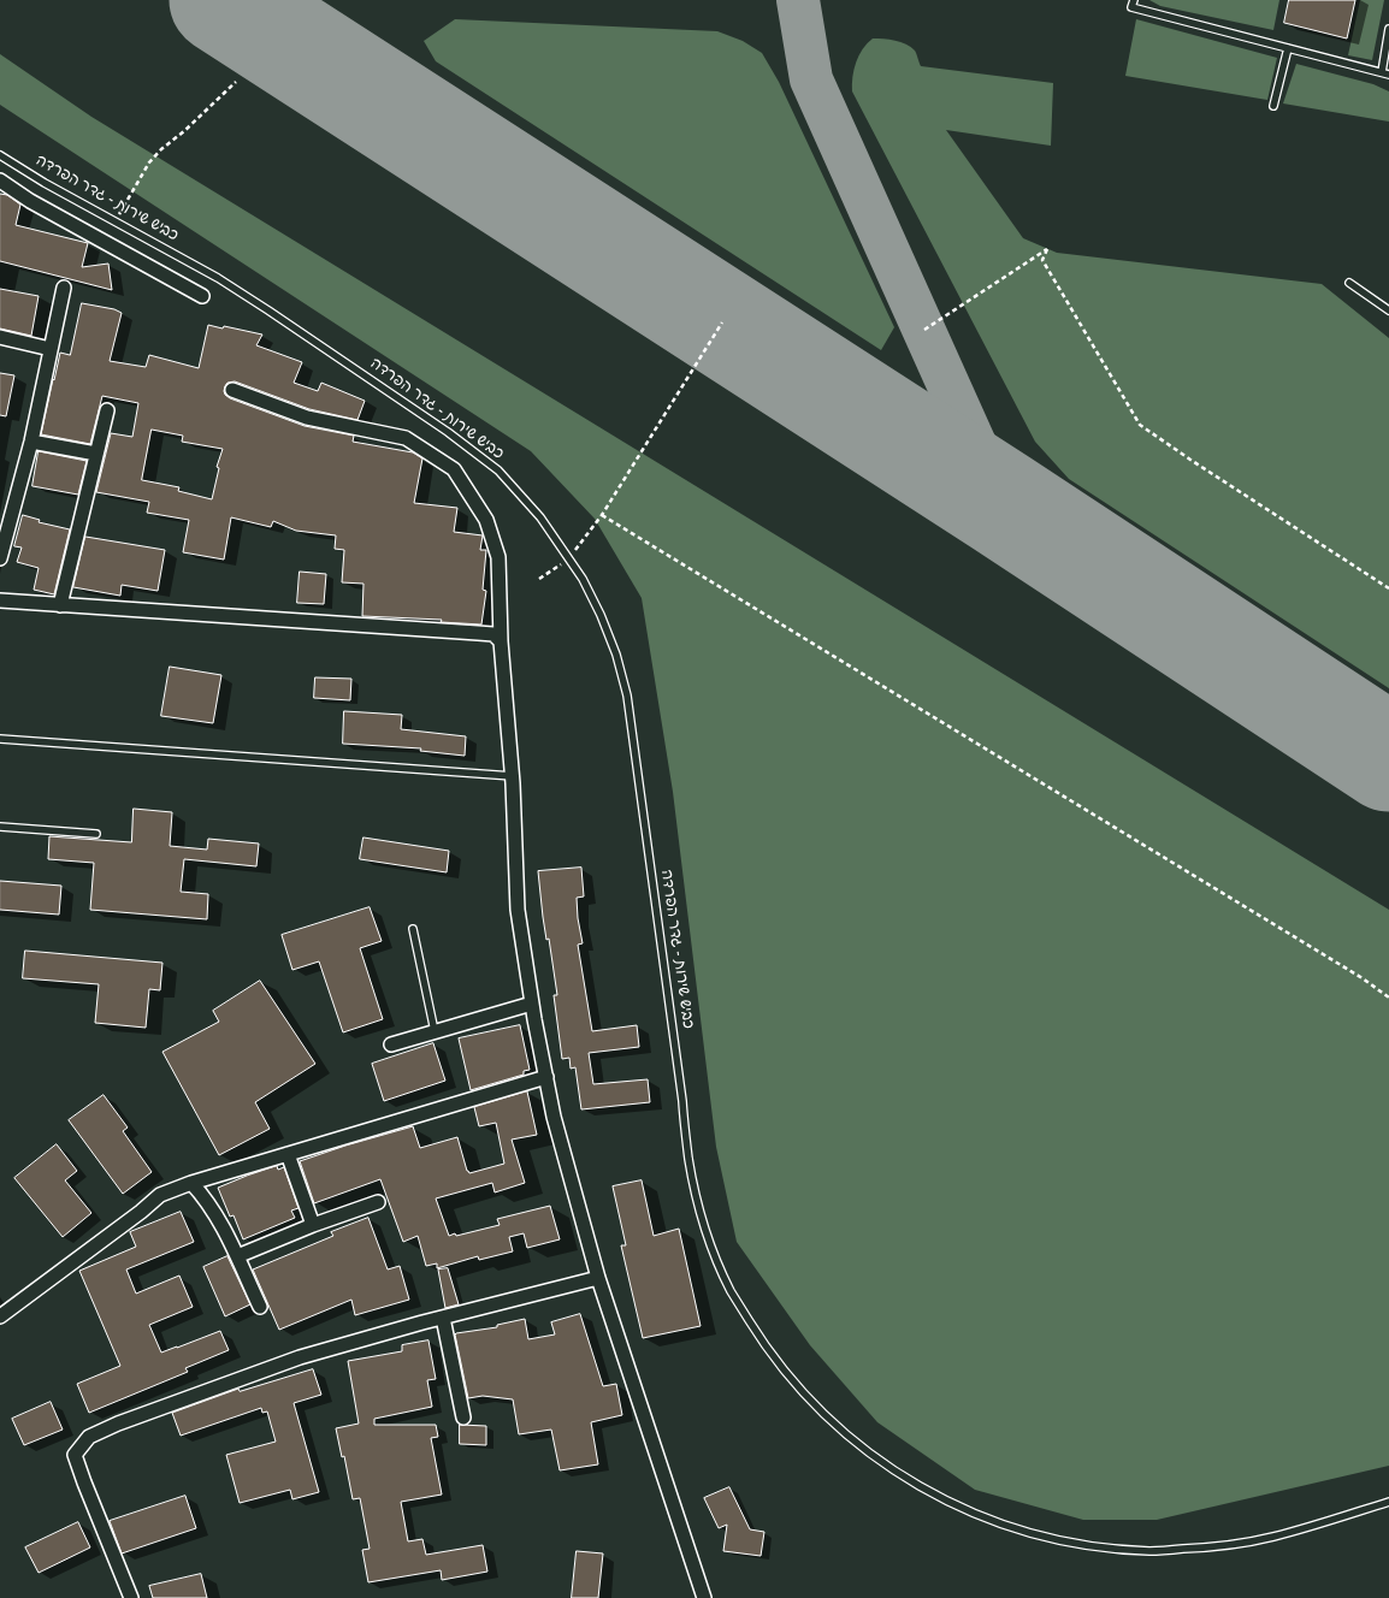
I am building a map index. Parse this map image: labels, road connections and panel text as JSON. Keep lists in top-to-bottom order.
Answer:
{
  "streets": {
    "lane": ["כביש שירות - גדר הפרדה"]
  }
}
